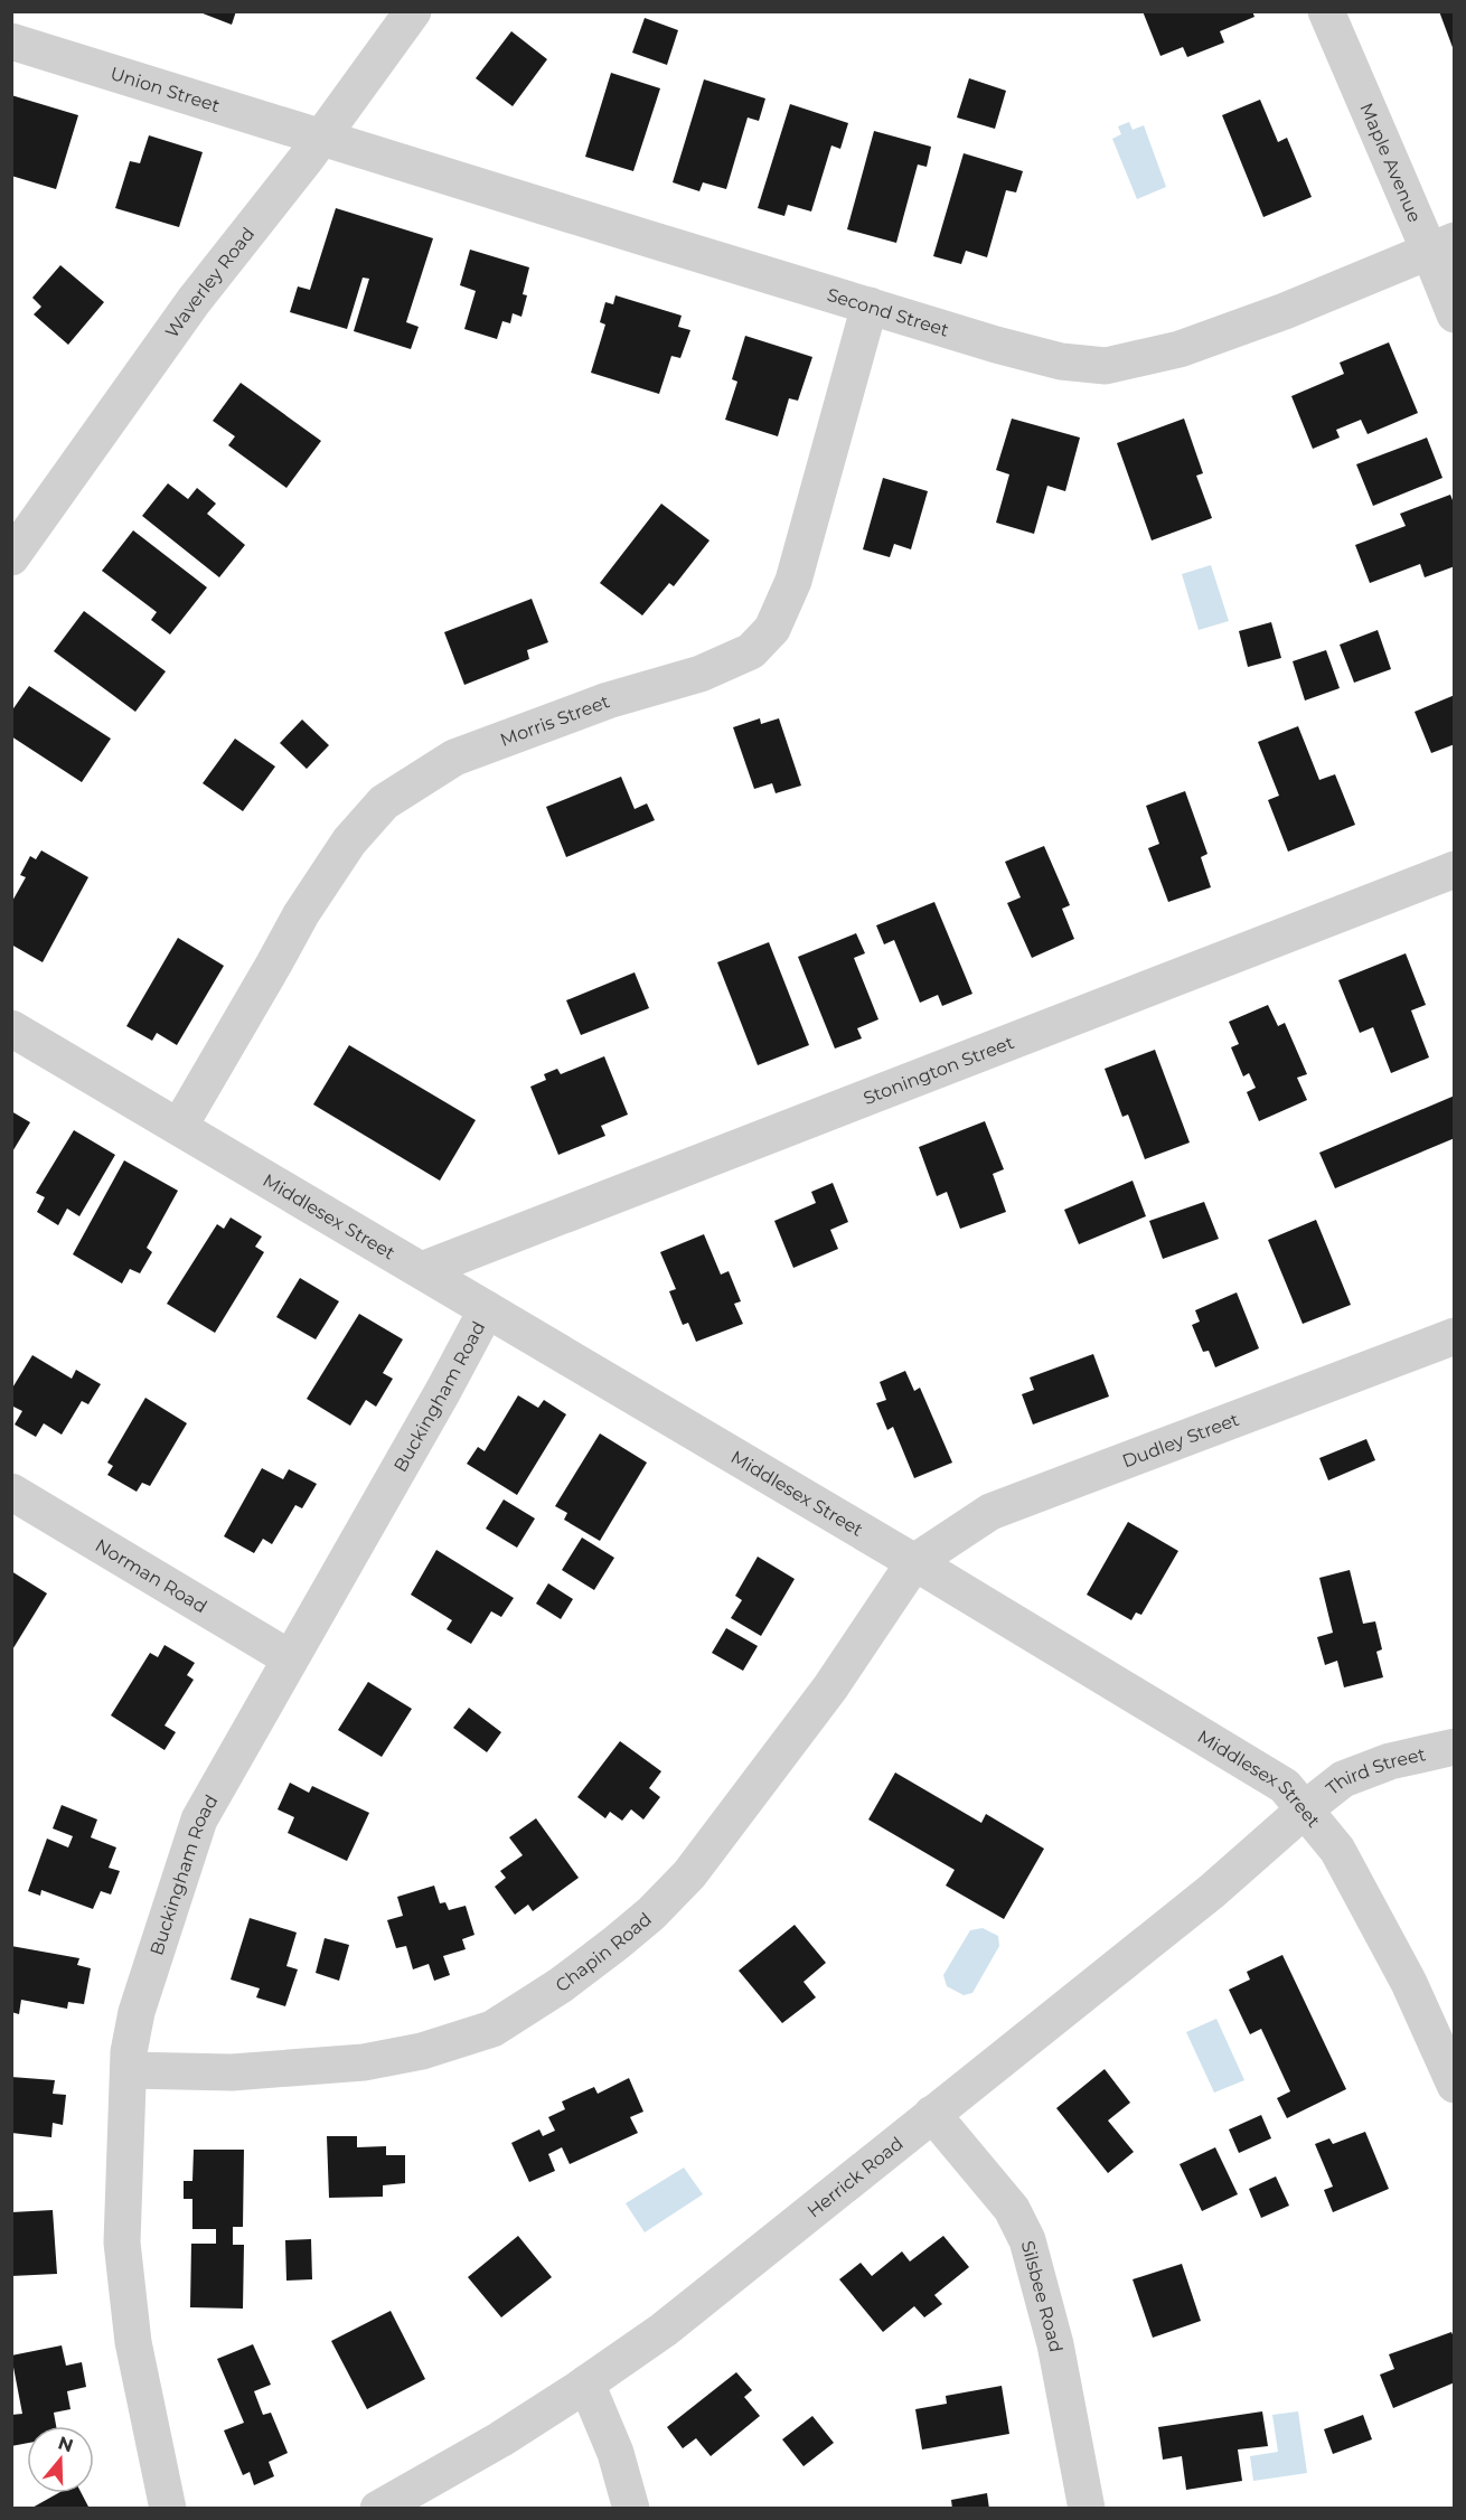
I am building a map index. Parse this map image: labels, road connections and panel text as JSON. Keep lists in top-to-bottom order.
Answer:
{
  "streets": {
    "street": [
      "Union Street",
      "Maple Avenue",
      "Waverley Road",
      "Second Street",
      "Morris Street",
      "Stonington Street",
      "Middlesex Street",
      "Buckingham Road",
      "Dudley Street",
      "Norman Road",
      "Third Street",
      "Chapin Road",
      "Herrick Road",
      "Silsbee Road"
    ]
  },
  "crossings": [
    ["Union Street", "Waverley Road"],
    ["Union Street", "Second Street"],
    ["Maple Avenue", "Second Street"],
    ["Waverley Road", "Second Street"],
    ["Second Street", "Morris Street"],
    ["Morris Street", "Middlesex Street"],
    ["Stonington Street", "Middlesex Street"],
    ["Middlesex Street", "Buckingham Road"],
    ["Middlesex Street", "Dudley Street"],
    ["Middlesex Street", "Third Street"],
    ["Middlesex Street", "Chapin Road"],
    ["Middlesex Street", "Herrick Road"],
    ["Buckingham Road", "Norman Road"],
    ["Buckingham Road", "Chapin Road"],
    ["Dudley Street", "Chapin Road"],
    ["Third Street", "Herrick Road"],
    ["Herrick Road", "Silsbee Road"]
  ],
  "north": "top"
}
